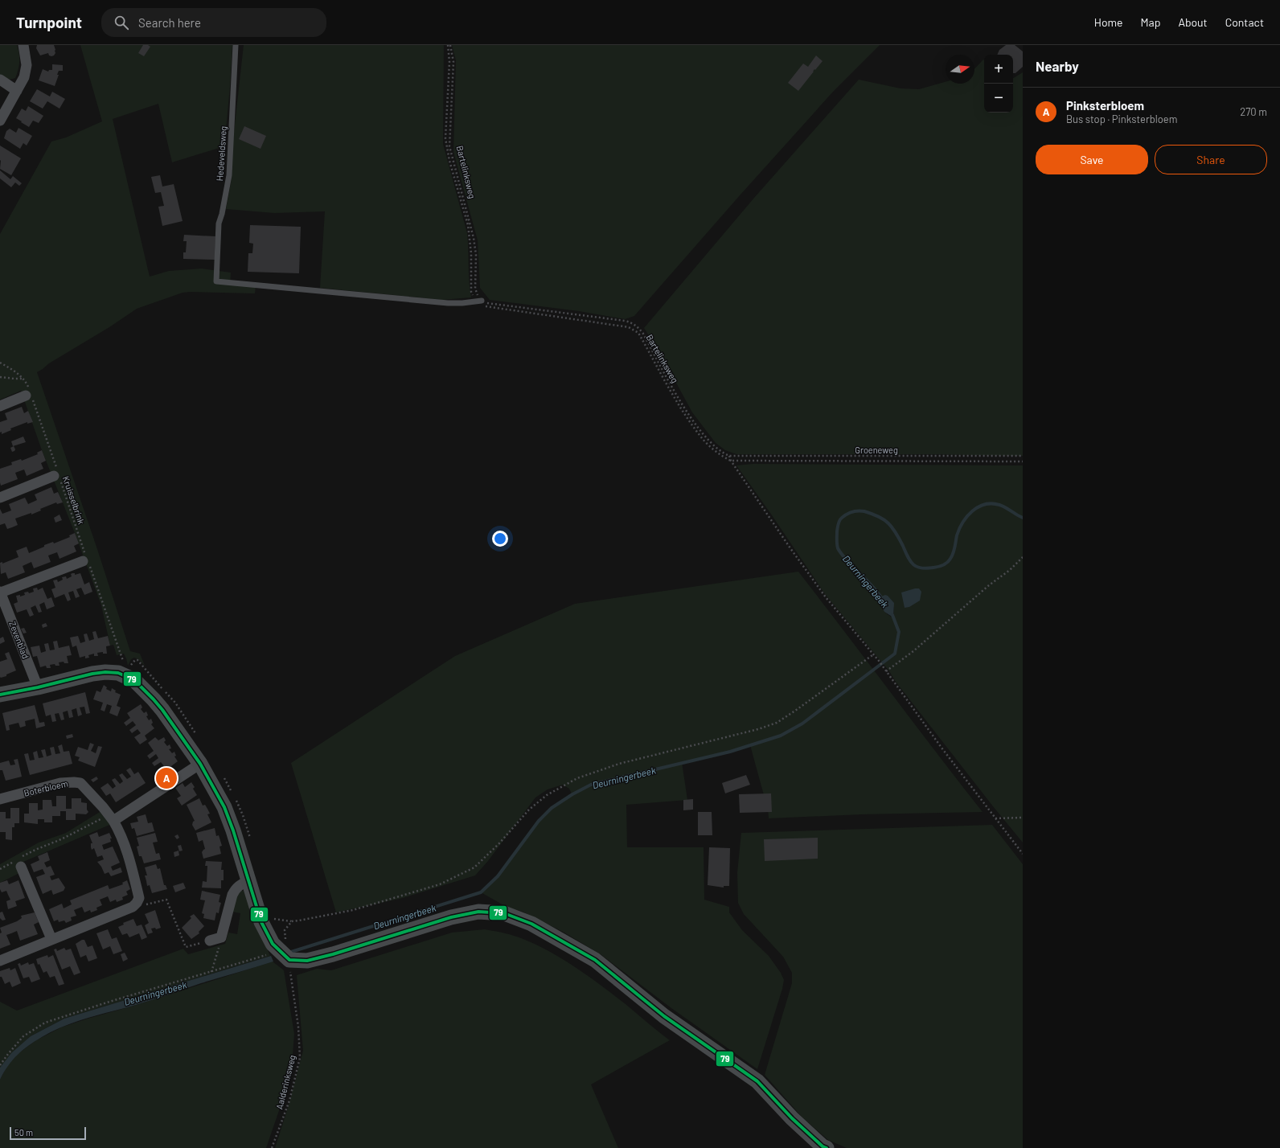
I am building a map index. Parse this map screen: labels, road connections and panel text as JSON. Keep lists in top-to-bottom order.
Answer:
{
  "streets": {
    "street": ["Zevenblad", "Boterbloem"],
    "lane": ["Hedeveldsweg"],
    "path": [
      "Bartelinksweg",
      "Groeneweg",
      "Kruisselbrink",
      "Aalderinksweg"
    ]
  },
  "crossings": [
    ["Hedeveldsweg", "Bartelinksweg"],
    ["Bartelinksweg", "Groeneweg"],
    ["Kruisselbrink", "Zevenblad"]
  ],
  "water": ["Deurningerbeek"],
  "lines": ["transit line 79"],
  "scale_bar": "50 m",
  "north": "right",
  "page": {
    "header": "Turnpoint",
    "search": "Search here",
    "nav": [
      "Home",
      "Map",
      "About",
      "Contact"
    ],
    "heading": "Nearby",
    "map_buttons": ["+", "−"],
    "list": [
      {
        "mark": "A",
        "name": "Pinksterbloem",
        "note": "Bus stop · Pinksterbloem",
        "value": "270 m"
      }
    ],
    "buttons": ["Save", "Share"],
    "pins": "A",
    "scale": "50 m"
  }
}
